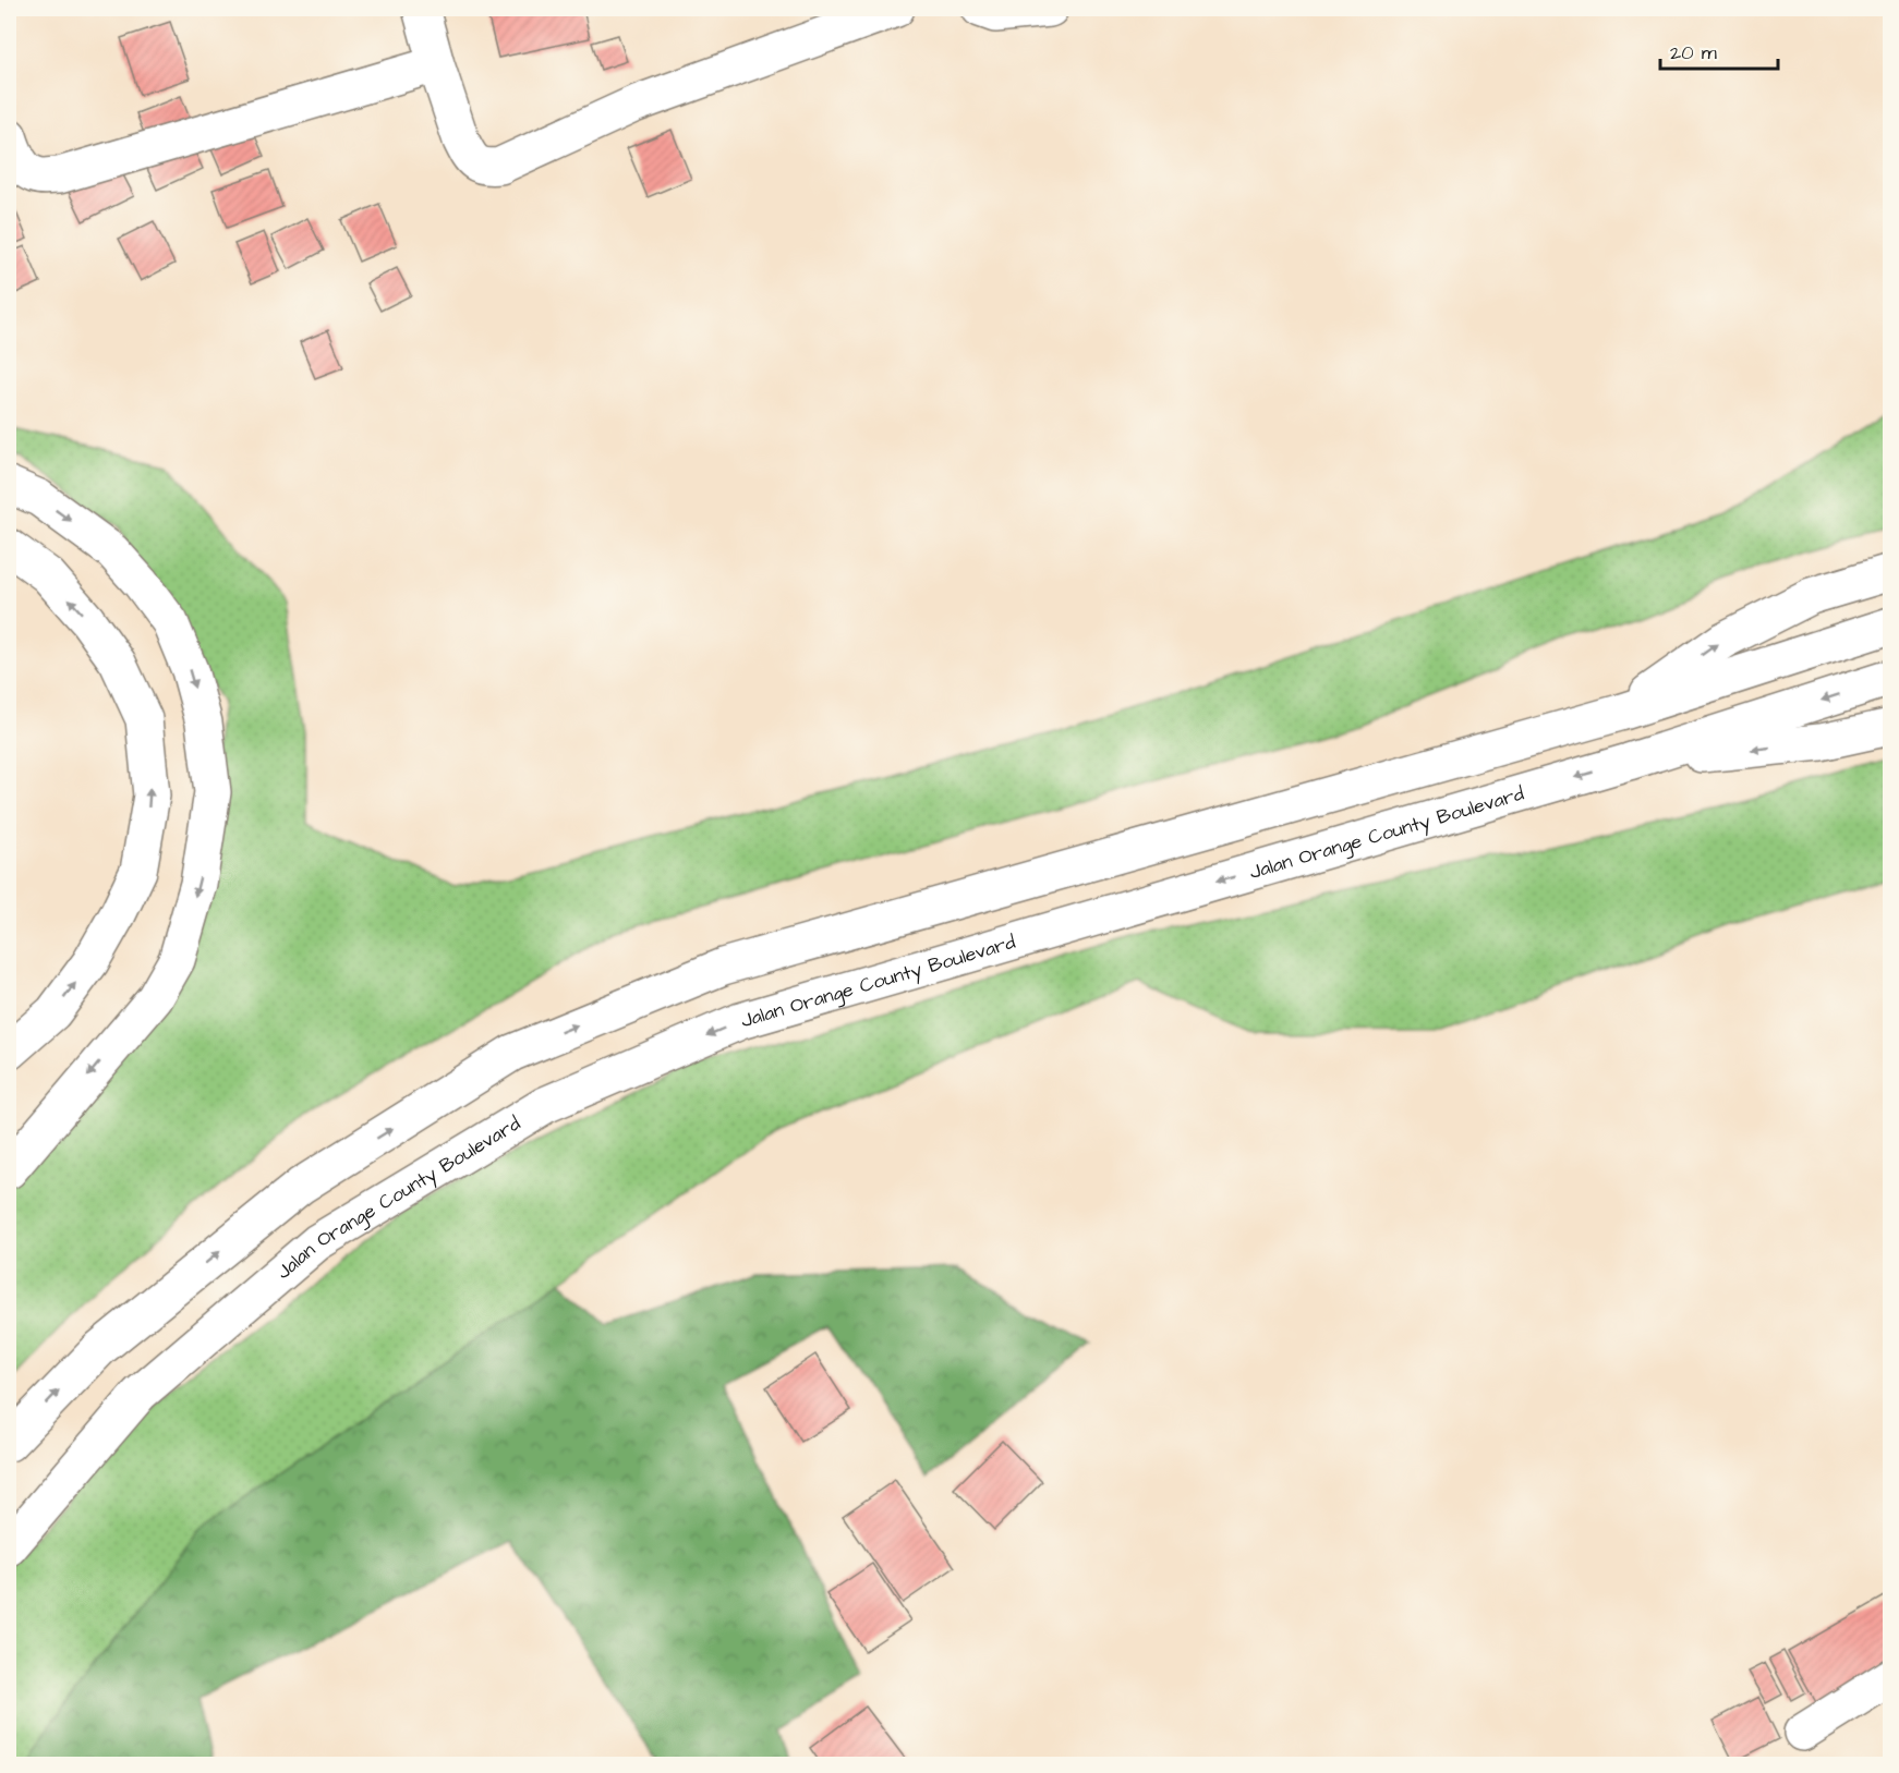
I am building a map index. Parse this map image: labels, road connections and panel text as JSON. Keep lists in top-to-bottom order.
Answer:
{
  "streets": {
    "main road": ["Jalan Orange County Boulevard"]
  },
  "scale_bar": "20 m"
}
